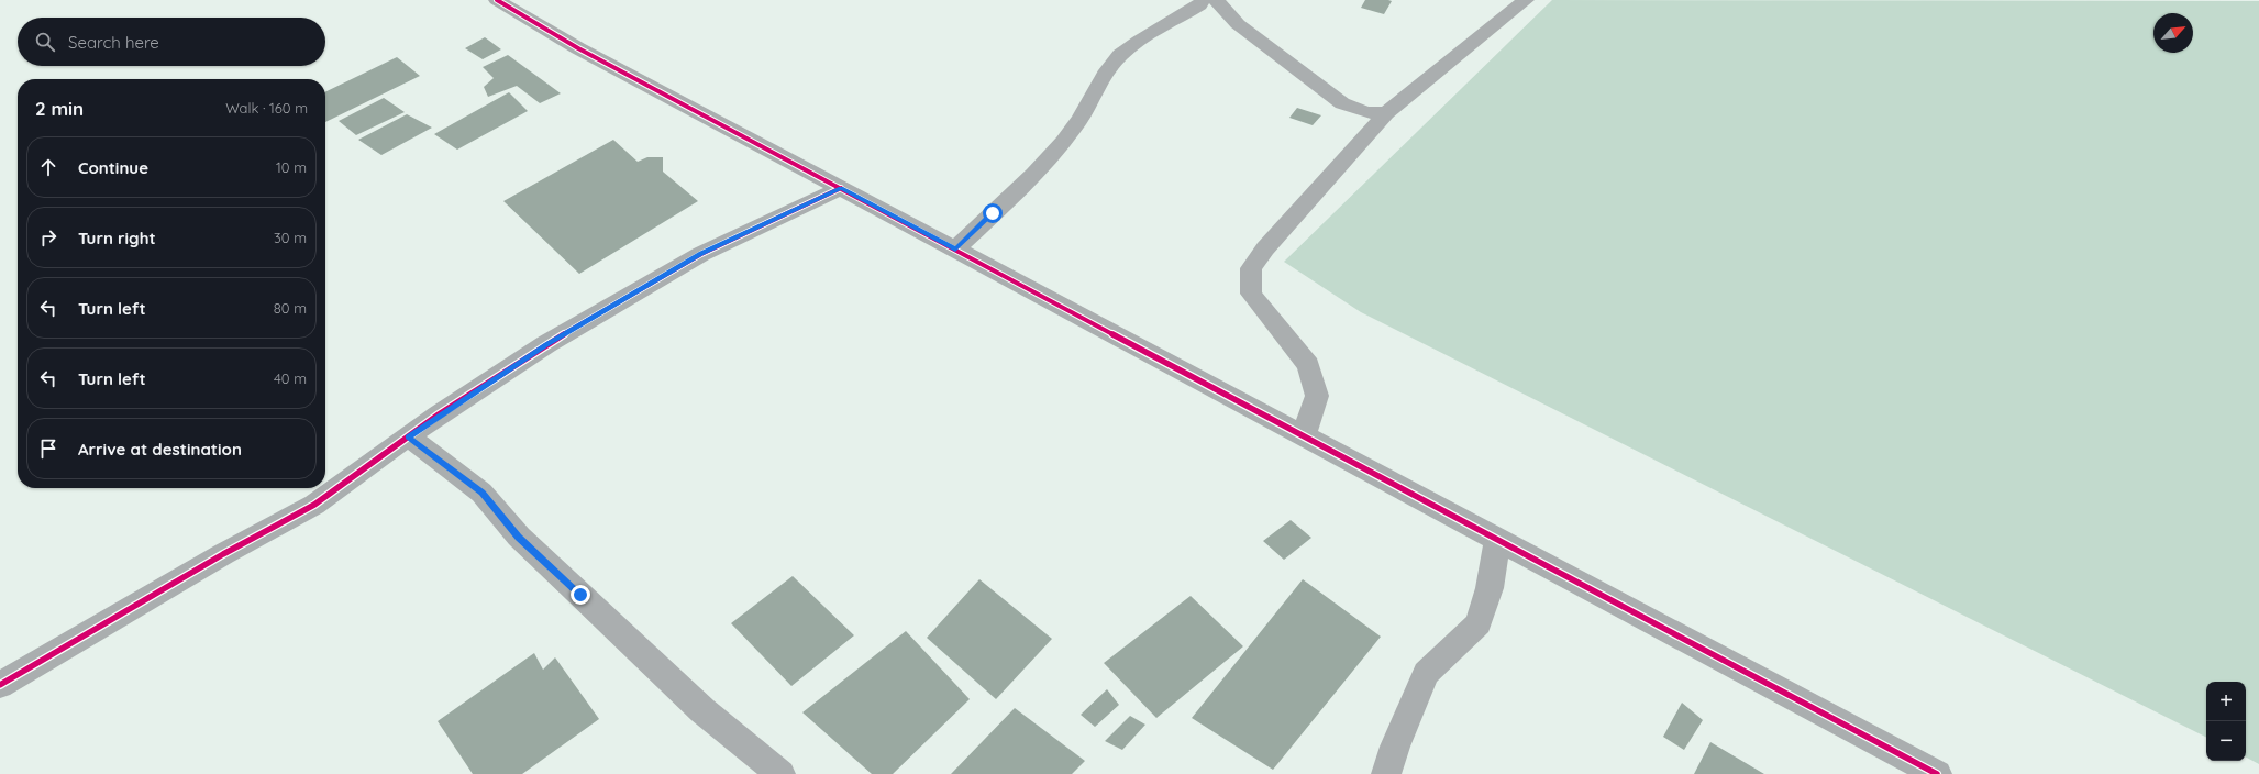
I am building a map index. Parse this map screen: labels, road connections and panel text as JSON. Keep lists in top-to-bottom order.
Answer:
{
  "north": "top right",
  "page": {
    "search": "Search here",
    "heading": ["2 min", "Walk · 160 m"],
    "list": [
      ["Continue", "10 m"],
      ["Turn right", "30 m"],
      ["Turn left", "80 m"],
      ["Turn left", "40 m"],
      "Arrive at destination"
    ],
    "map_buttons": ["+", "−"]
  }
}
